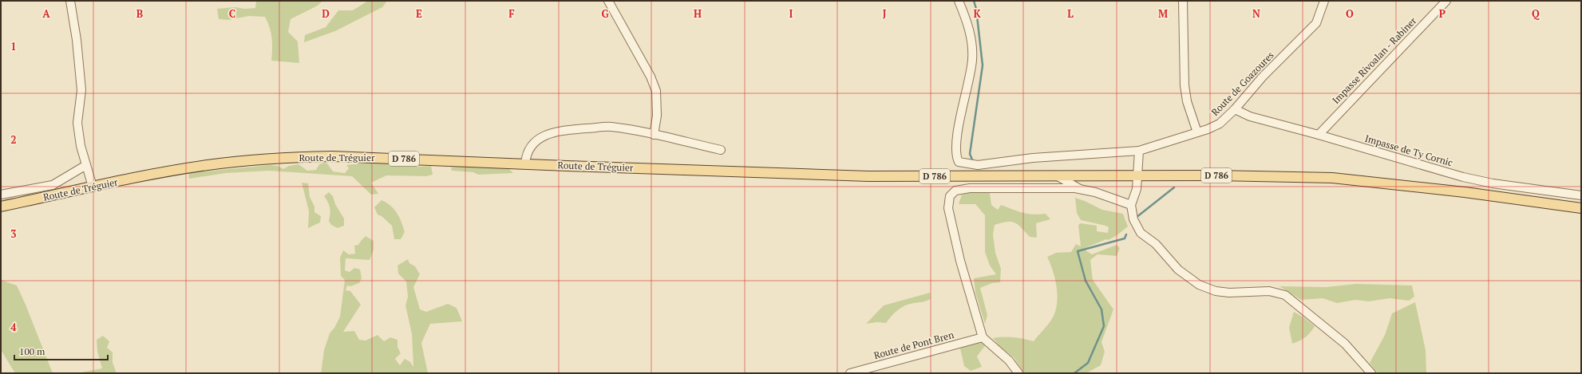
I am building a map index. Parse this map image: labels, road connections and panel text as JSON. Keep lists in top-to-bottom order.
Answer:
{
  "streets": {
    "main road": ["Route de Tréguier", "D 786"],
    "street": [
      "Impasse Rivoalan - Rabiner",
      "Route de Goazoures",
      "Impasse de Ty Cornic",
      "Route de Pont Bren"
    ]
  },
  "crossings": [
    ["Impasse Rivoalan - Rabiner", "Impasse de Ty Cornic"],
    ["Route de Goazoures", "Impasse de Ty Cornic"],
    ["Route de Tréguier", "D 786"]
  ],
  "scale_bar": "100 m",
  "grid": {
    "columns": [
      "A",
      "B",
      "C",
      "D",
      "E",
      "F",
      "G",
      "H",
      "I",
      "J",
      "K",
      "L",
      "M",
      "N",
      "O",
      "P",
      "Q"
    ],
    "rows": [
      "1",
      "2",
      "3",
      "4"
    ]
  }
}
